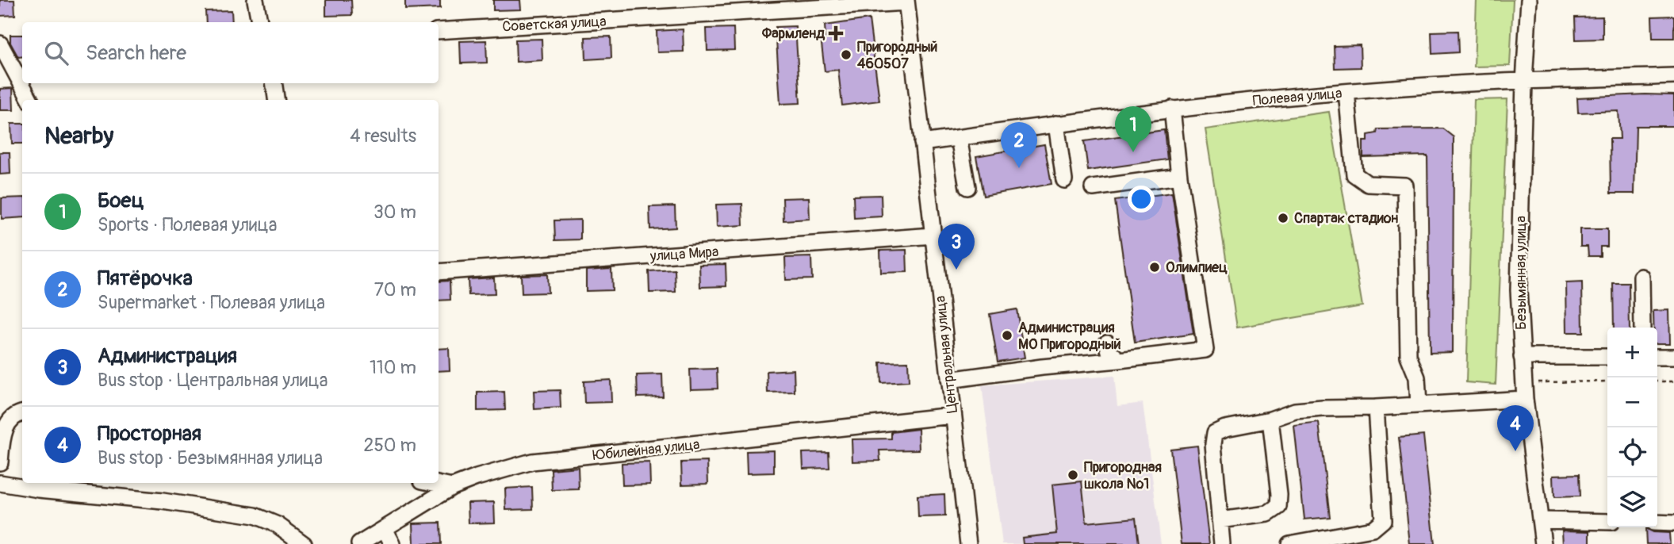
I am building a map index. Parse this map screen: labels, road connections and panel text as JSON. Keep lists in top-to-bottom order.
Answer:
{
  "streets": {
    "street": [
      "Советская улица",
      "Полевая улица",
      "улица Мира",
      "Безымянная улица",
      "Центральная улица",
      "Юбилейная улица"
    ]
  },
  "crossings": [
    ["Советская улица", "Центральная улица"],
    ["Полевая улица", "Безымянная улица"],
    ["Полевая улица", "Центральная улица"],
    ["улица Мира", "Центральная улица"],
    ["Центральная улица", "Юбилейная улица"]
  ],
  "places": {
    "health": ["Фармленд"],
    "other": [
      "Пригородный 460507",
      "Спартак стадион",
      "Олимпиец",
      "Администрация МО Пригородный",
      "Пригородная школа №1"
    ]
  },
  "page": {
    "search": "Search here",
    "heading": ["Nearby", "4 results"],
    "pins": [
      "1",
      "2",
      "3",
      "4"
    ],
    "list": [
      {
        "mark": "1",
        "name": "Боец",
        "note": "Sports · Полевая улица",
        "value": "30 m"
      },
      {
        "mark": "2",
        "name": "Пятёрочка",
        "note": "Supermarket · Полевая улица",
        "value": "70 m"
      },
      {
        "mark": "3",
        "name": "Администрация",
        "note": "Bus stop · Центральная улица",
        "value": "110 m"
      },
      {
        "mark": "4",
        "name": "Просторная",
        "note": "Bus stop · Безымянная улица",
        "value": "250 m"
      }
    ],
    "map_buttons": ["+", "−"]
  }
}
